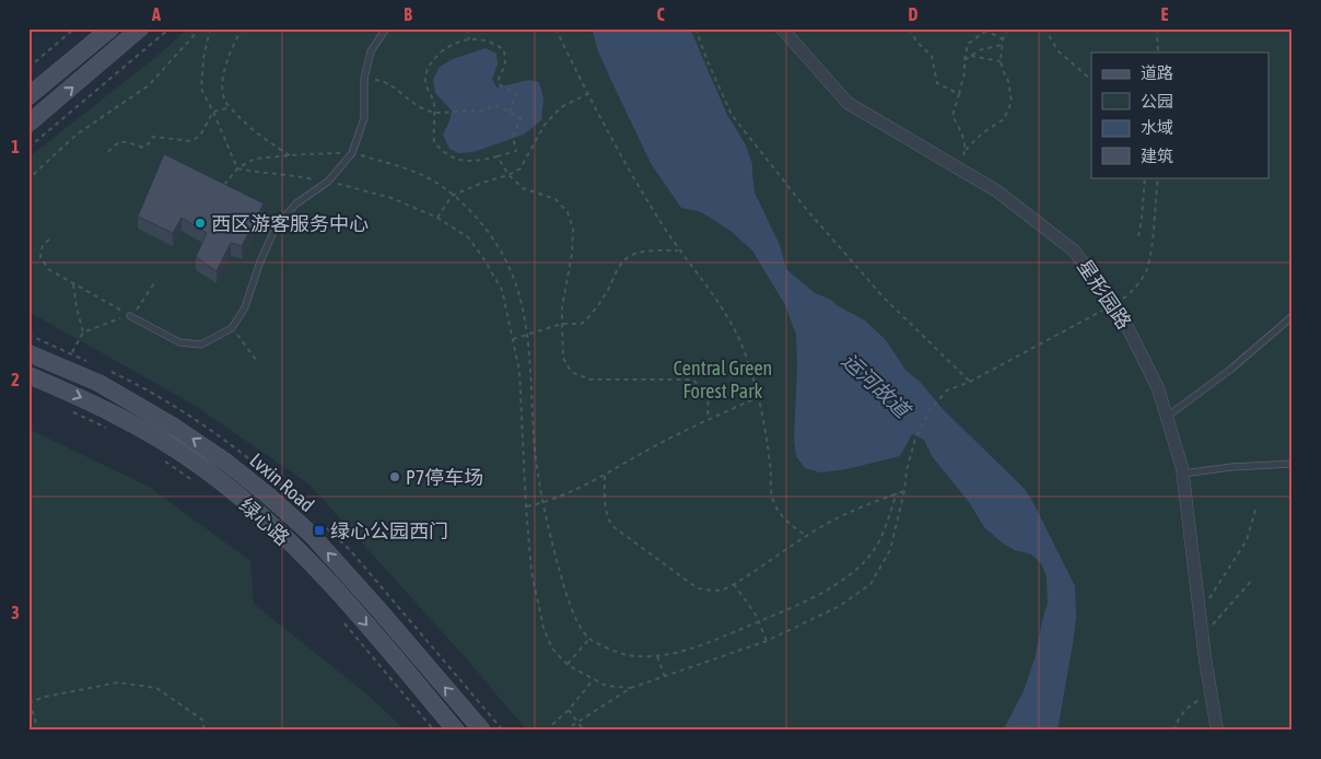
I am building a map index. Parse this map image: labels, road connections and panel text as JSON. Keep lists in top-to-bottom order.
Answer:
{
  "streets": {
    "main road": ["Lvxin Road"],
    "street": ["星形园路"]
  },
  "water": ["运河故道"],
  "parks": ["Central Green Forest Park"],
  "places": {
    "other": ["西区游客服务中心", "P7停车场"],
    "transit": ["绿心公园西门"]
  },
  "legend": [
    "道路",
    "公园",
    "水域",
    "建筑"
  ],
  "grid": {
    "columns": [
      "A",
      "B",
      "C",
      "D",
      "E"
    ],
    "rows": ["1", "2", "3"]
  }
}
